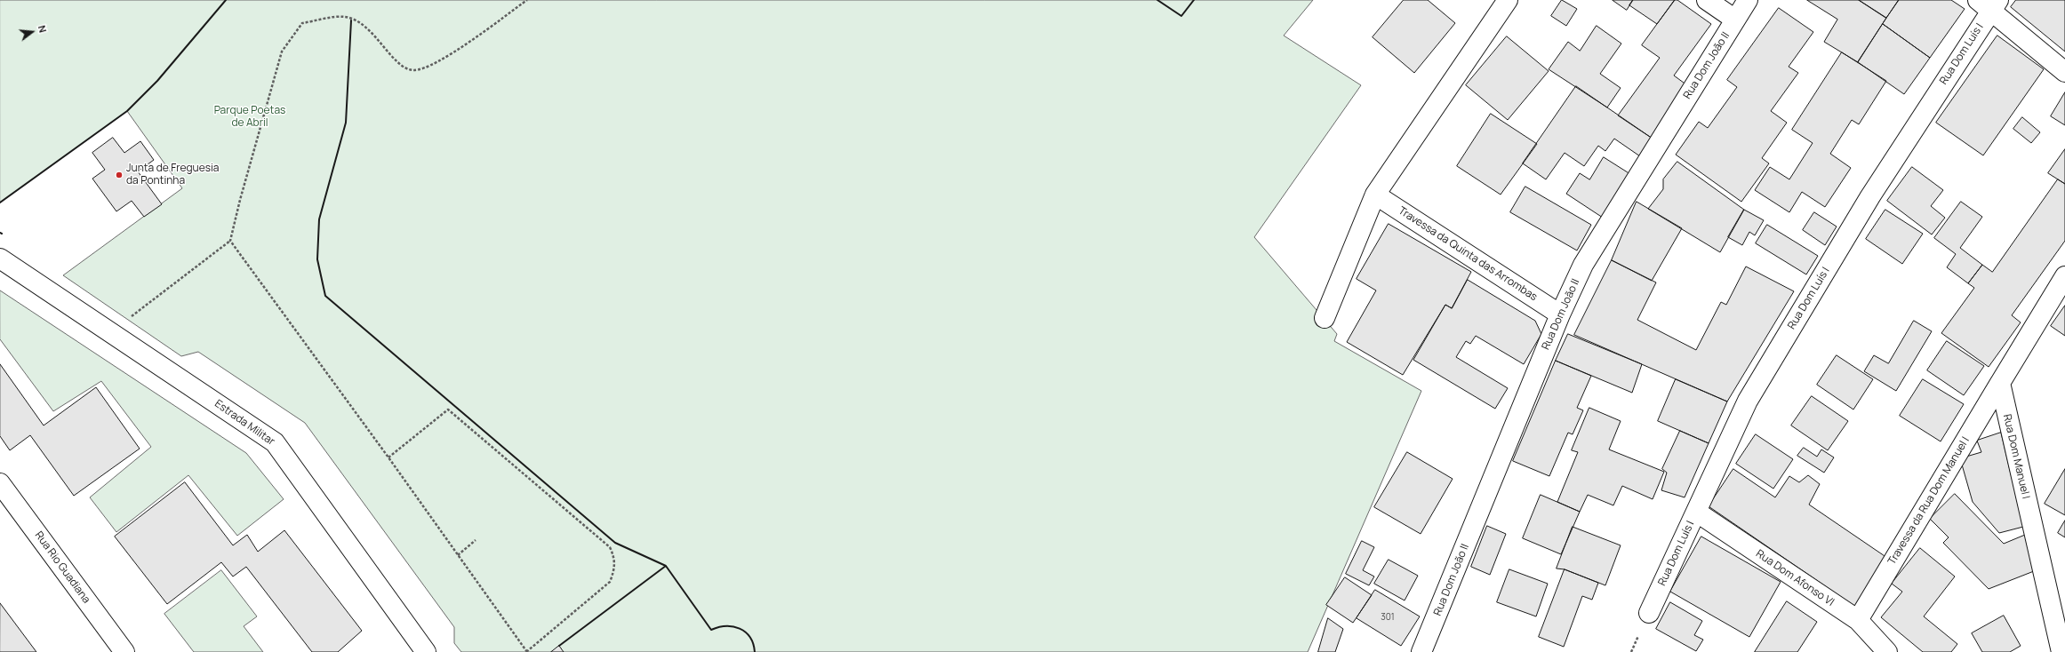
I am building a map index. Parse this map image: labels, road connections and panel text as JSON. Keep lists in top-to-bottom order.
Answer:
{
  "streets": {
    "street": [
      "Rua Dom Luís I",
      "Rua Dom João II",
      "Travessa da Quinta das Arrombas",
      "Estrada Militar",
      "Rua Dom Manuel I",
      "Travessa da Rua Dom Manuel I",
      "Rua Rio Guadiana",
      "Rua Dom Afonso VI"
    ]
  },
  "crossings": [
    ["Rua Dom Luís I", "Rua Dom Afonso VI"],
    ["Rua Dom João II", "Travessa da Quinta das Arrombas"],
    ["Rua Dom Manuel I", "Travessa da Rua Dom Manuel I"],
    ["Travessa da Rua Dom Manuel I", "Rua Dom Afonso VI"]
  ],
  "parks": ["Parque Poetas de Abril"],
  "places": ["Junta de Freguesia da Pontinha"],
  "house_numbers": ["301"],
  "north": "right"
}
